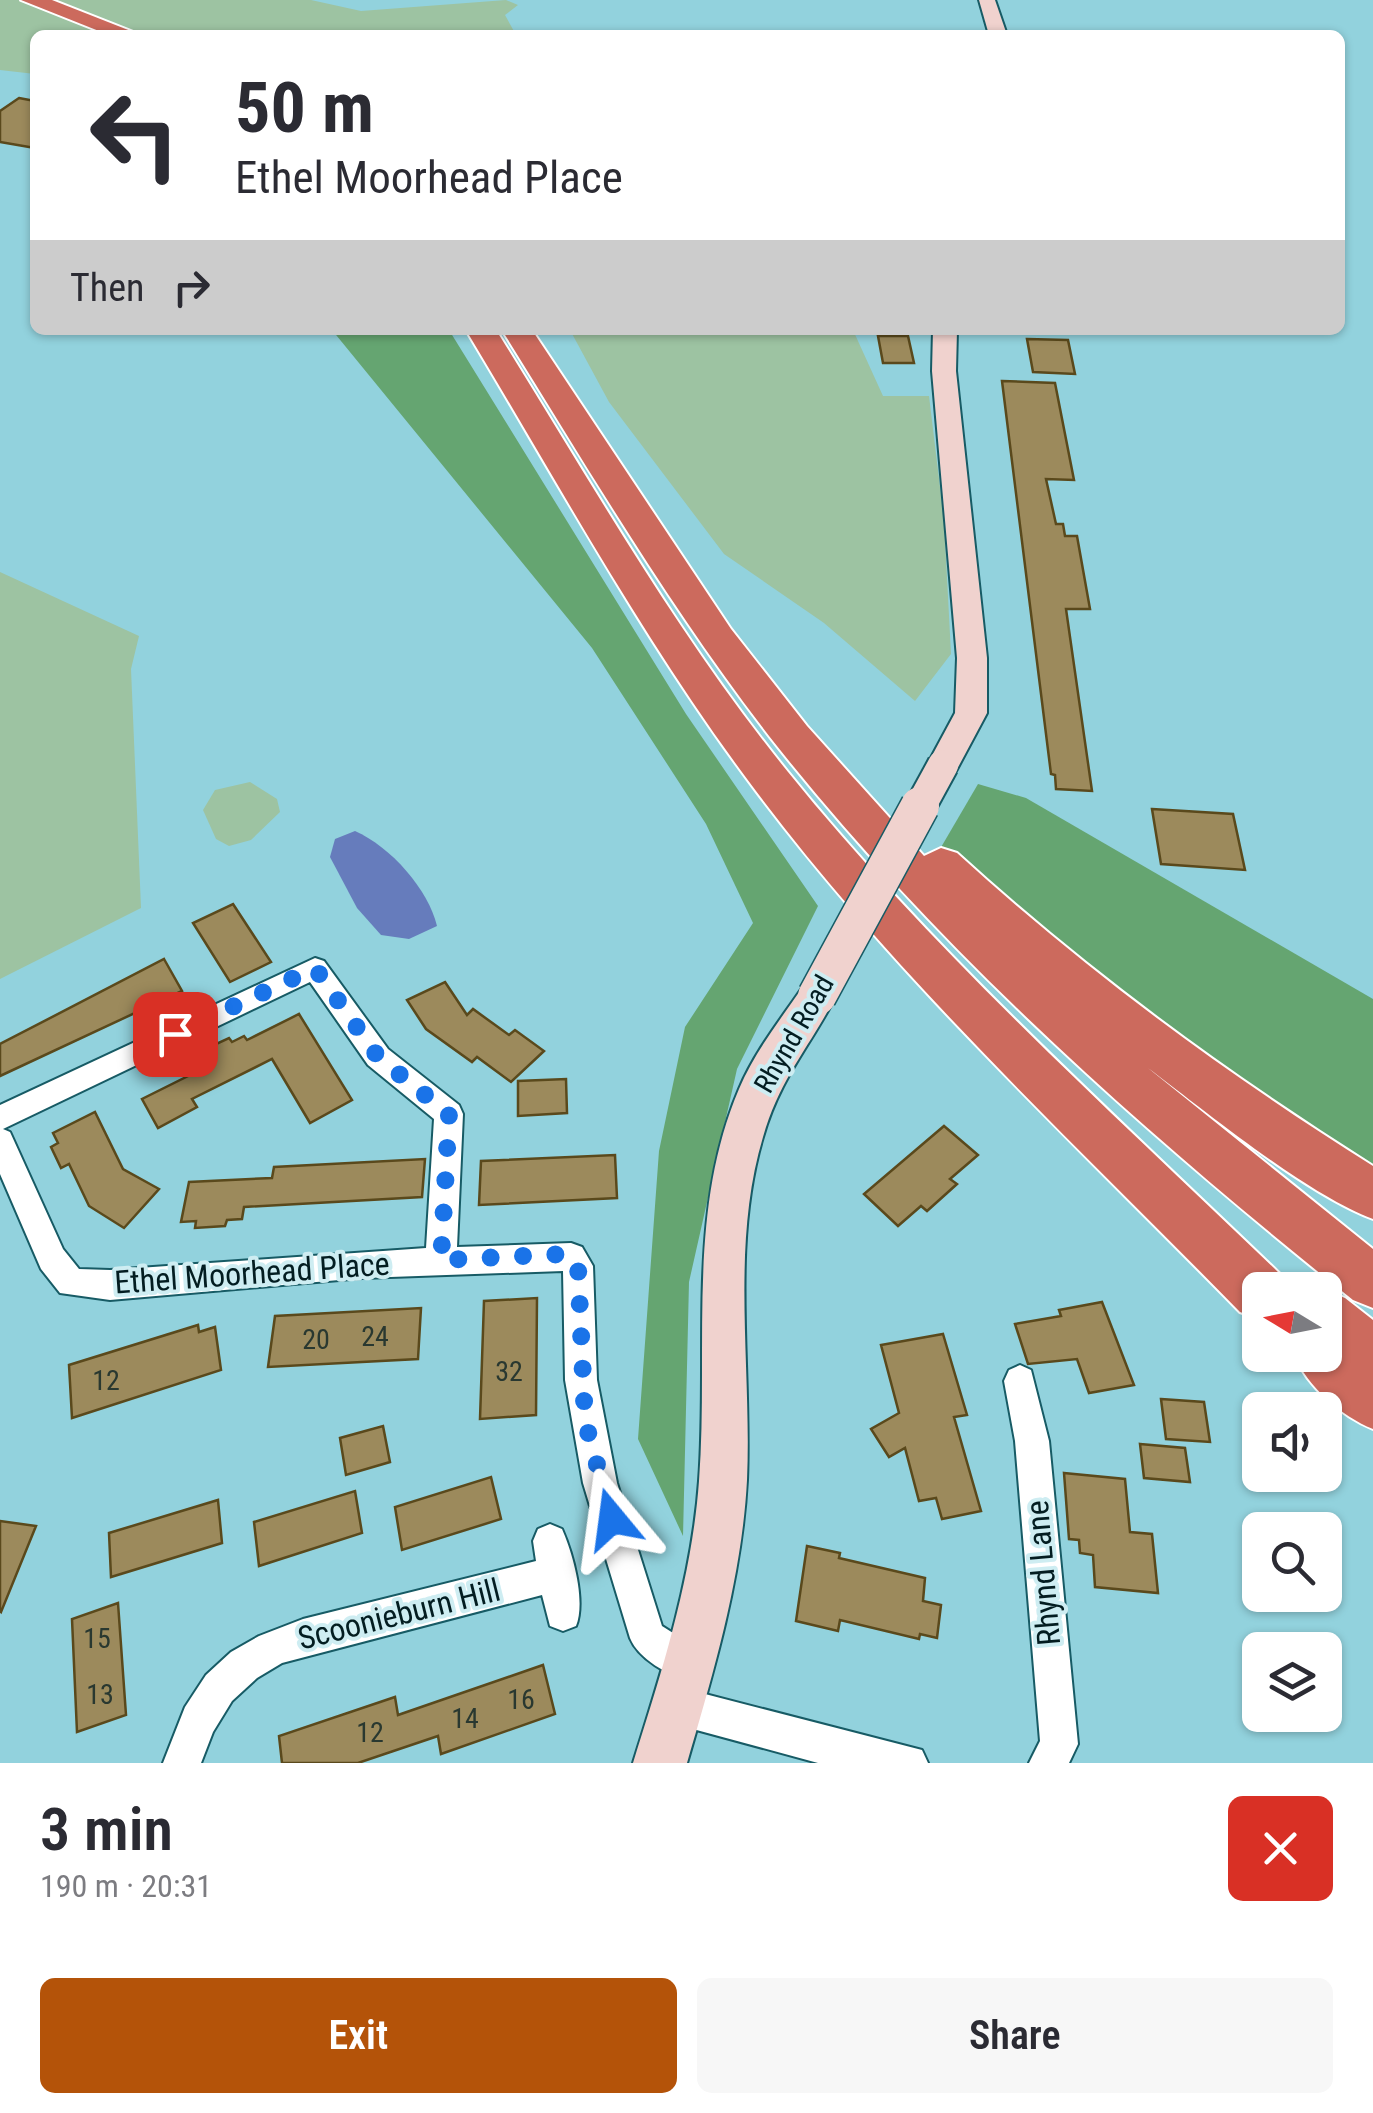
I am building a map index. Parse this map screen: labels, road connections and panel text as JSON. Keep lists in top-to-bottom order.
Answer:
{
  "streets": {
    "street": [
      "Rhynd Road",
      "Ethel Moorhead Place",
      "Rhynd Lane",
      "Scoonieburn Hill"
    ]
  },
  "crossings": [
    ["Rhynd Road", "Ethel Moorhead Place"]
  ],
  "house_numbers": [
    "24",
    "20",
    "32",
    "12",
    "15",
    "13",
    "16",
    "14",
    "12"
  ],
  "north": "left",
  "page": {
    "turn": ["50 m", "Ethel Moorhead Place"],
    "then": "Then",
    "heading": ["3 min", "190 m · 20:31"],
    "buttons": ["Exit", "Share"]
  }
}
